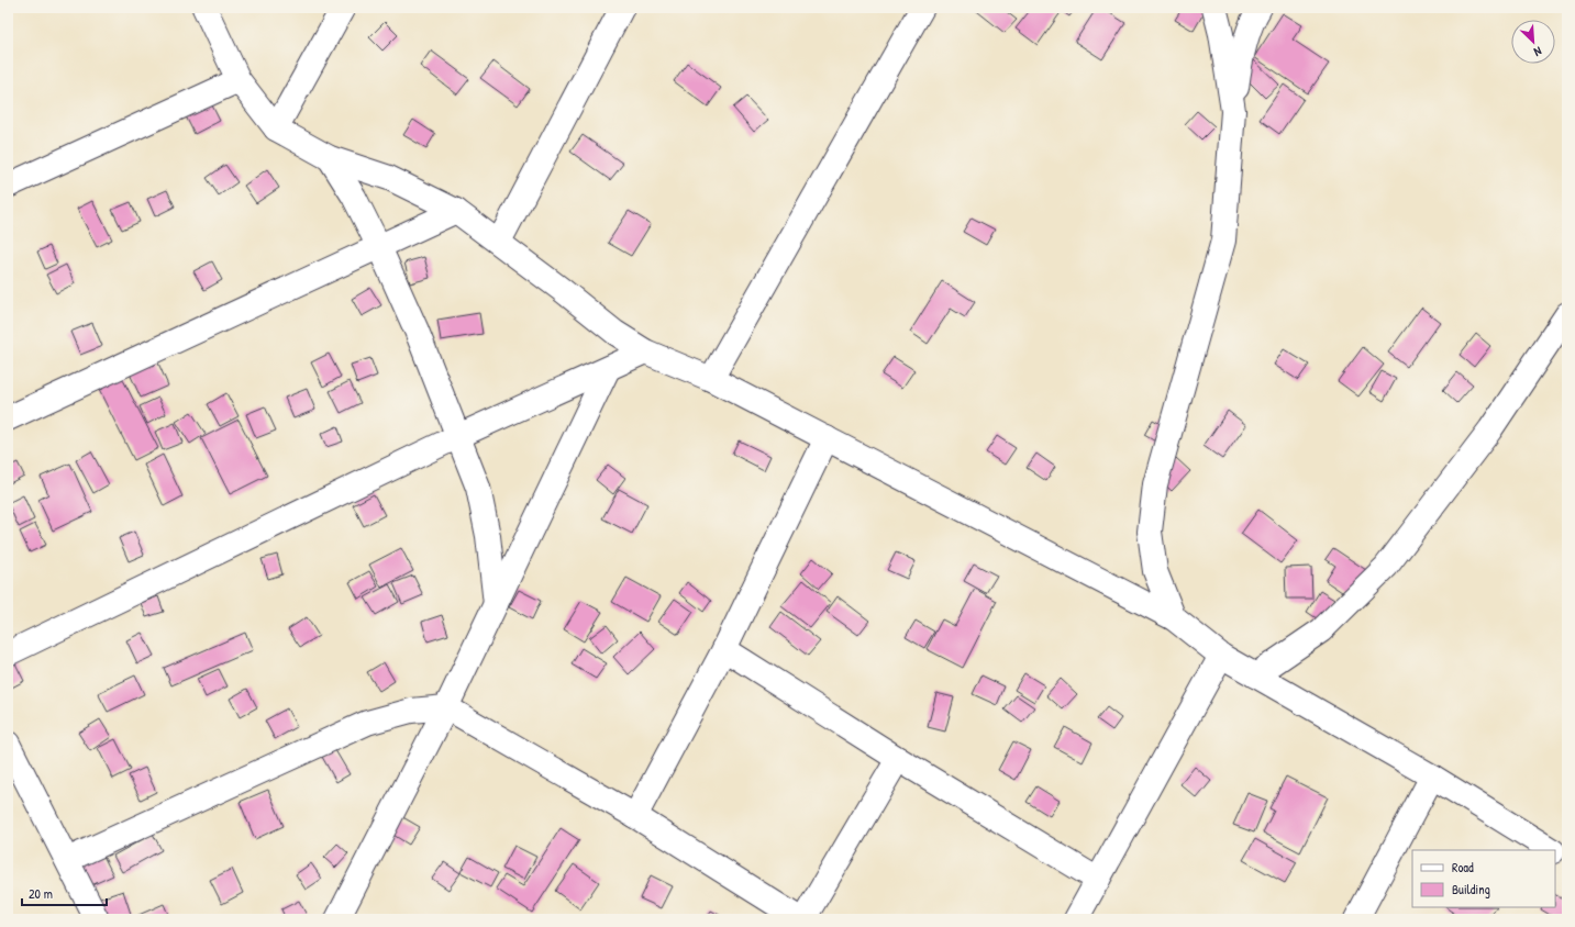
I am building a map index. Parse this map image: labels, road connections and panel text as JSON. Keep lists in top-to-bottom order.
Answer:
{
  "legend": ["Road", "Building"],
  "scale_bar": "20 m",
  "north": "bottom right"
}
